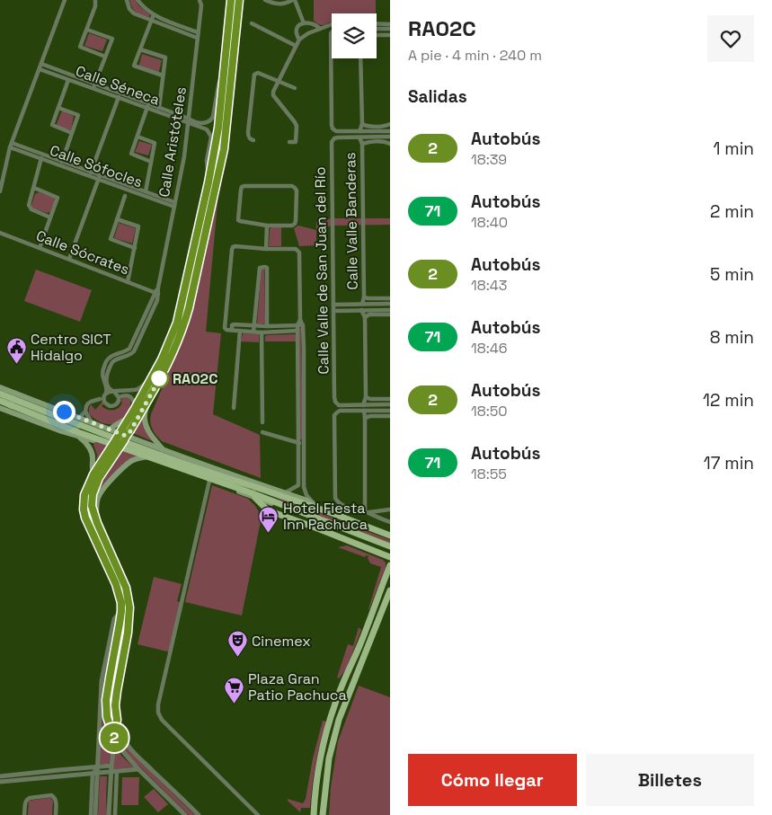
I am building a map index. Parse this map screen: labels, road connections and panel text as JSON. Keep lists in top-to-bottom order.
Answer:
{
  "streets": {
    "street": [
      "Calle Séneca",
      "Calle Aristóteles",
      "Calle Sófocles",
      "Calle Valle Banderas",
      "Calle Sócrates",
      "Calle Valle de San Juan del Río"
    ]
  },
  "crossings": [
    ["Calle Séneca", "Calle Aristóteles"],
    ["Calle Aristóteles", "Calle Sófocles"],
    ["Calle Aristóteles", "Calle Sócrates"],
    ["Calle Valle Banderas", "Calle Valle de San Juan del Río"]
  ],
  "places": {
    "public building": ["Centro SICT Hidalgo"],
    "other": ["RA02C"],
    "hotel": ["Hotel Fiesta Inn Pachuca"],
    "theatre": ["Cinemex"],
    "supermarket": ["Plaza Gran Patio Pachuca"]
  },
  "lines": ["bus line 2"],
  "page": {
    "on_map": "2",
    "heading": [
      ["RA02C", "A pie · 4 min · 240 m"],
      "Salidas"
    ],
    "list": [
      {
        "mark": "2",
        "name": "Autobús",
        "note": "18:39",
        "value": "1 min"
      },
      {
        "mark": "71",
        "name": "Autobús",
        "note": "18:40",
        "value": "2 min"
      },
      {
        "mark": "2",
        "name": "Autobús",
        "note": "18:43",
        "value": "5 min"
      },
      {
        "mark": "71",
        "name": "Autobús",
        "note": "18:46",
        "value": "8 min"
      },
      {
        "mark": "2",
        "name": "Autobús",
        "note": "18:50",
        "value": "12 min"
      },
      {
        "mark": "71",
        "name": "Autobús",
        "note": "18:55",
        "value": "17 min"
      }
    ],
    "buttons": ["Cómo llegar", "Billetes"]
  }
}
